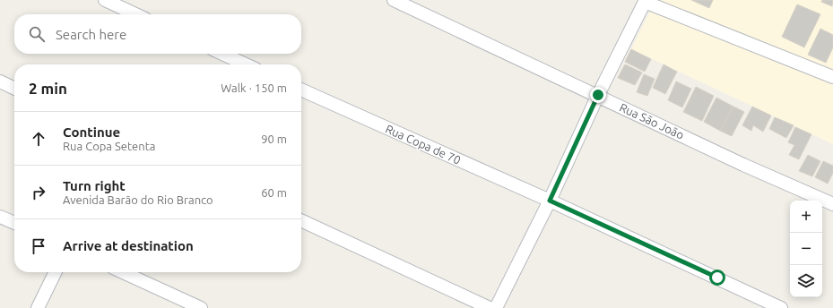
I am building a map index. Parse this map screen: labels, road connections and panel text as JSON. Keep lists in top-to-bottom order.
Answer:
{
  "streets": {
    "street": ["Rua São João", "Rua Copa de 70"]
  },
  "page": {
    "search": "Search here",
    "heading": ["2 min", "Walk · 150 m"],
    "list": [
      ["Continue", "Rua Copa Setenta", "90 m"],
      ["Turn right", "Avenida Barão do Rio Branco", "60 m"],
      "Arrive at destination"
    ],
    "map_buttons": ["+", "−"]
  }
}
